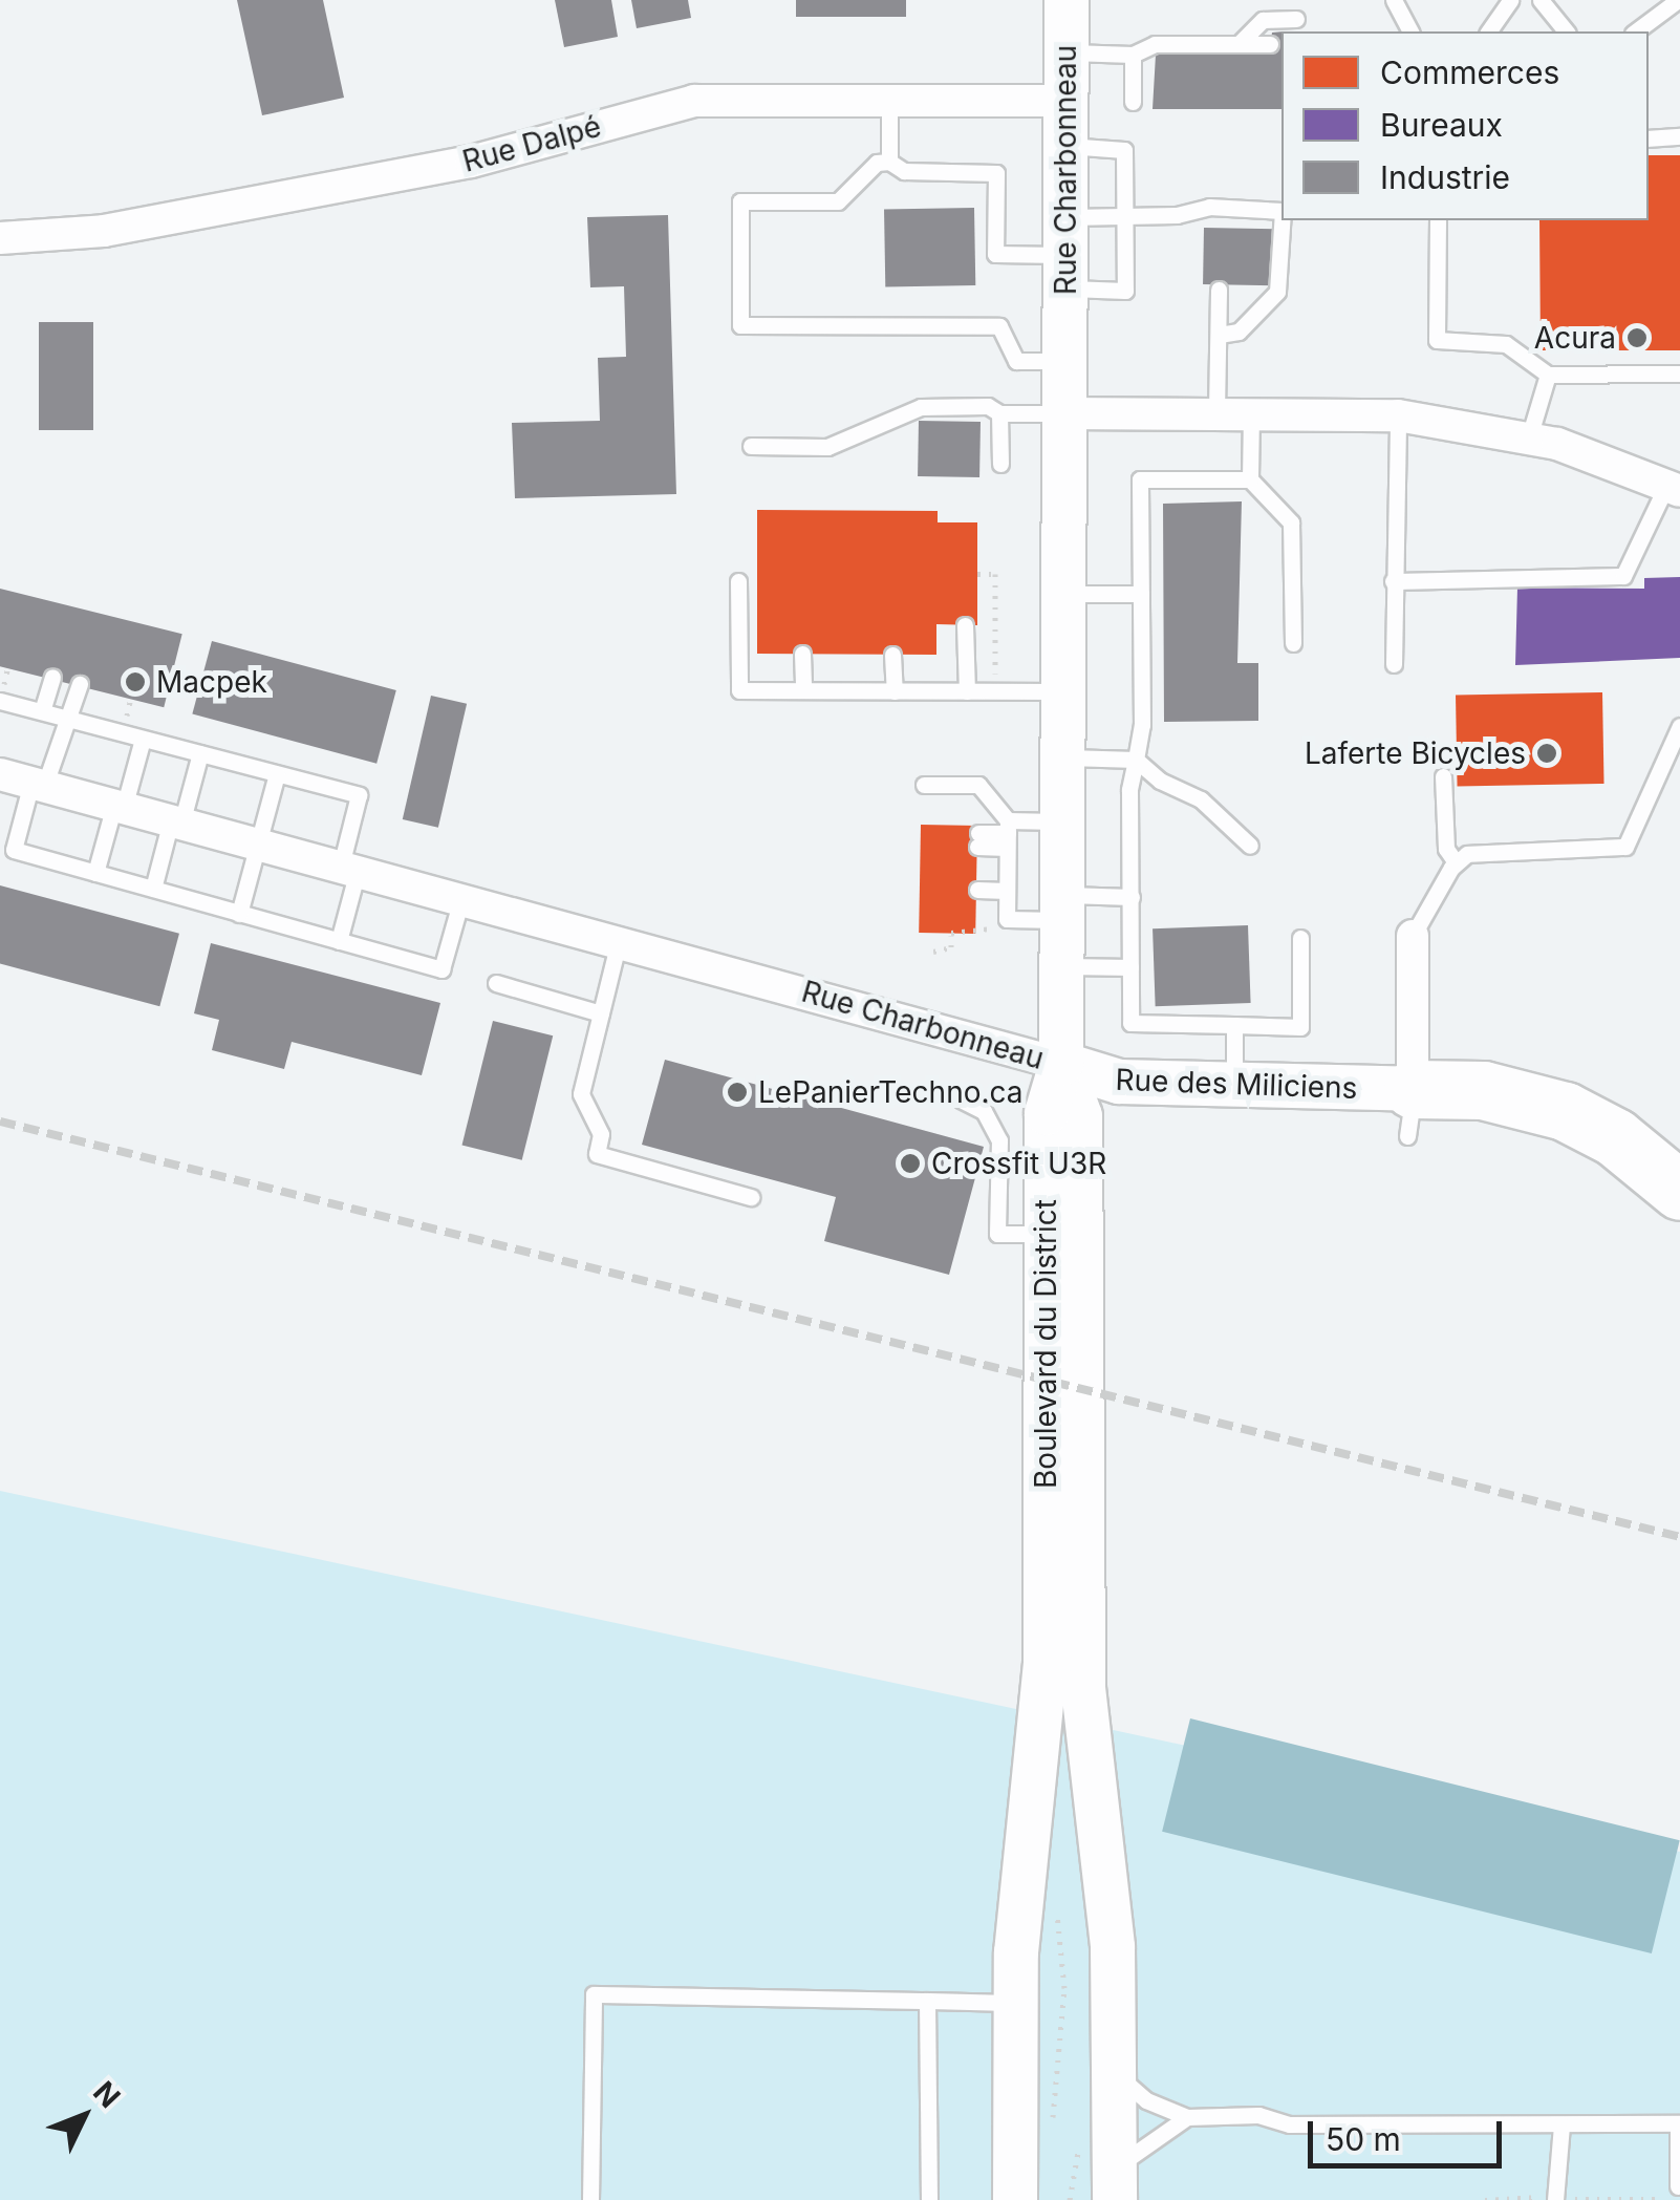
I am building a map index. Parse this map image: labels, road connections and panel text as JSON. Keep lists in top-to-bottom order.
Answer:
{
  "streets": {
    "street": [
      "Rue Dalpé",
      "Rue Charbonneau",
      "Rue des Miliciens",
      "Boulevard du District"
    ]
  },
  "crossings": [
    ["Rue Dalpé", "Rue Charbonneau"],
    ["Rue Charbonneau", "Rue des Miliciens"],
    ["Rue Charbonneau", "Boulevard du District"],
    ["Rue des Miliciens", "Boulevard du District"]
  ],
  "places": [
    "Acura",
    "Macpek",
    "Laferte Bicycles",
    "LePanierTechno.ca",
    "Crossfit U3R"
  ],
  "legend": ["Commerces", "Bureaux", "Industrie"],
  "scale_bar": "50 m",
  "north": "top right"
}
